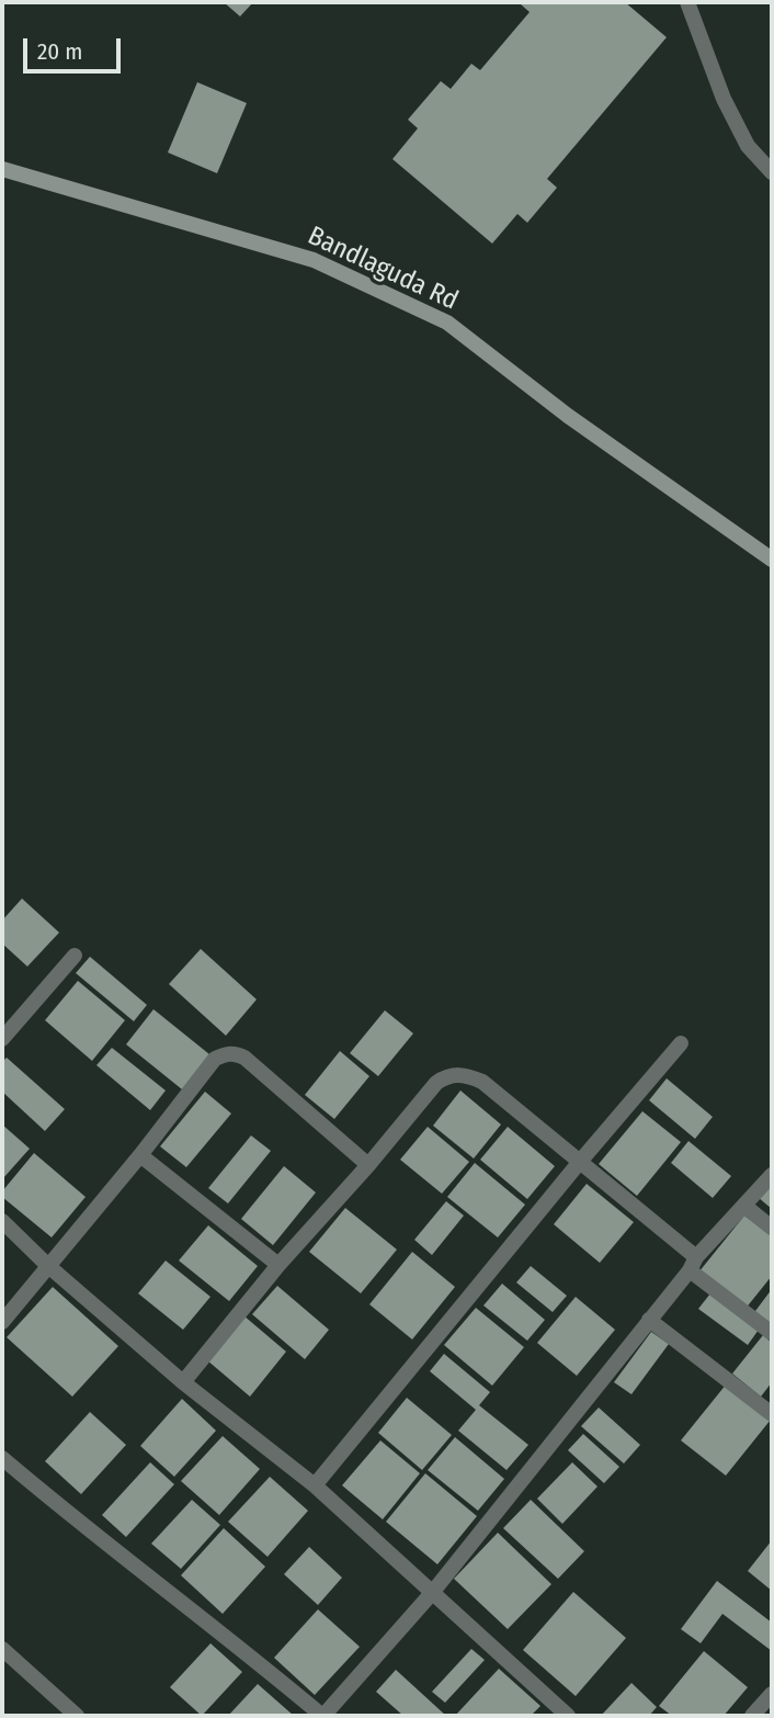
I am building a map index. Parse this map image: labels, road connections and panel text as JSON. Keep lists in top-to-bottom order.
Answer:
{
  "streets": {
    "street": ["Bandlaguda Rd"]
  },
  "scale_bar": "20 m"
}
